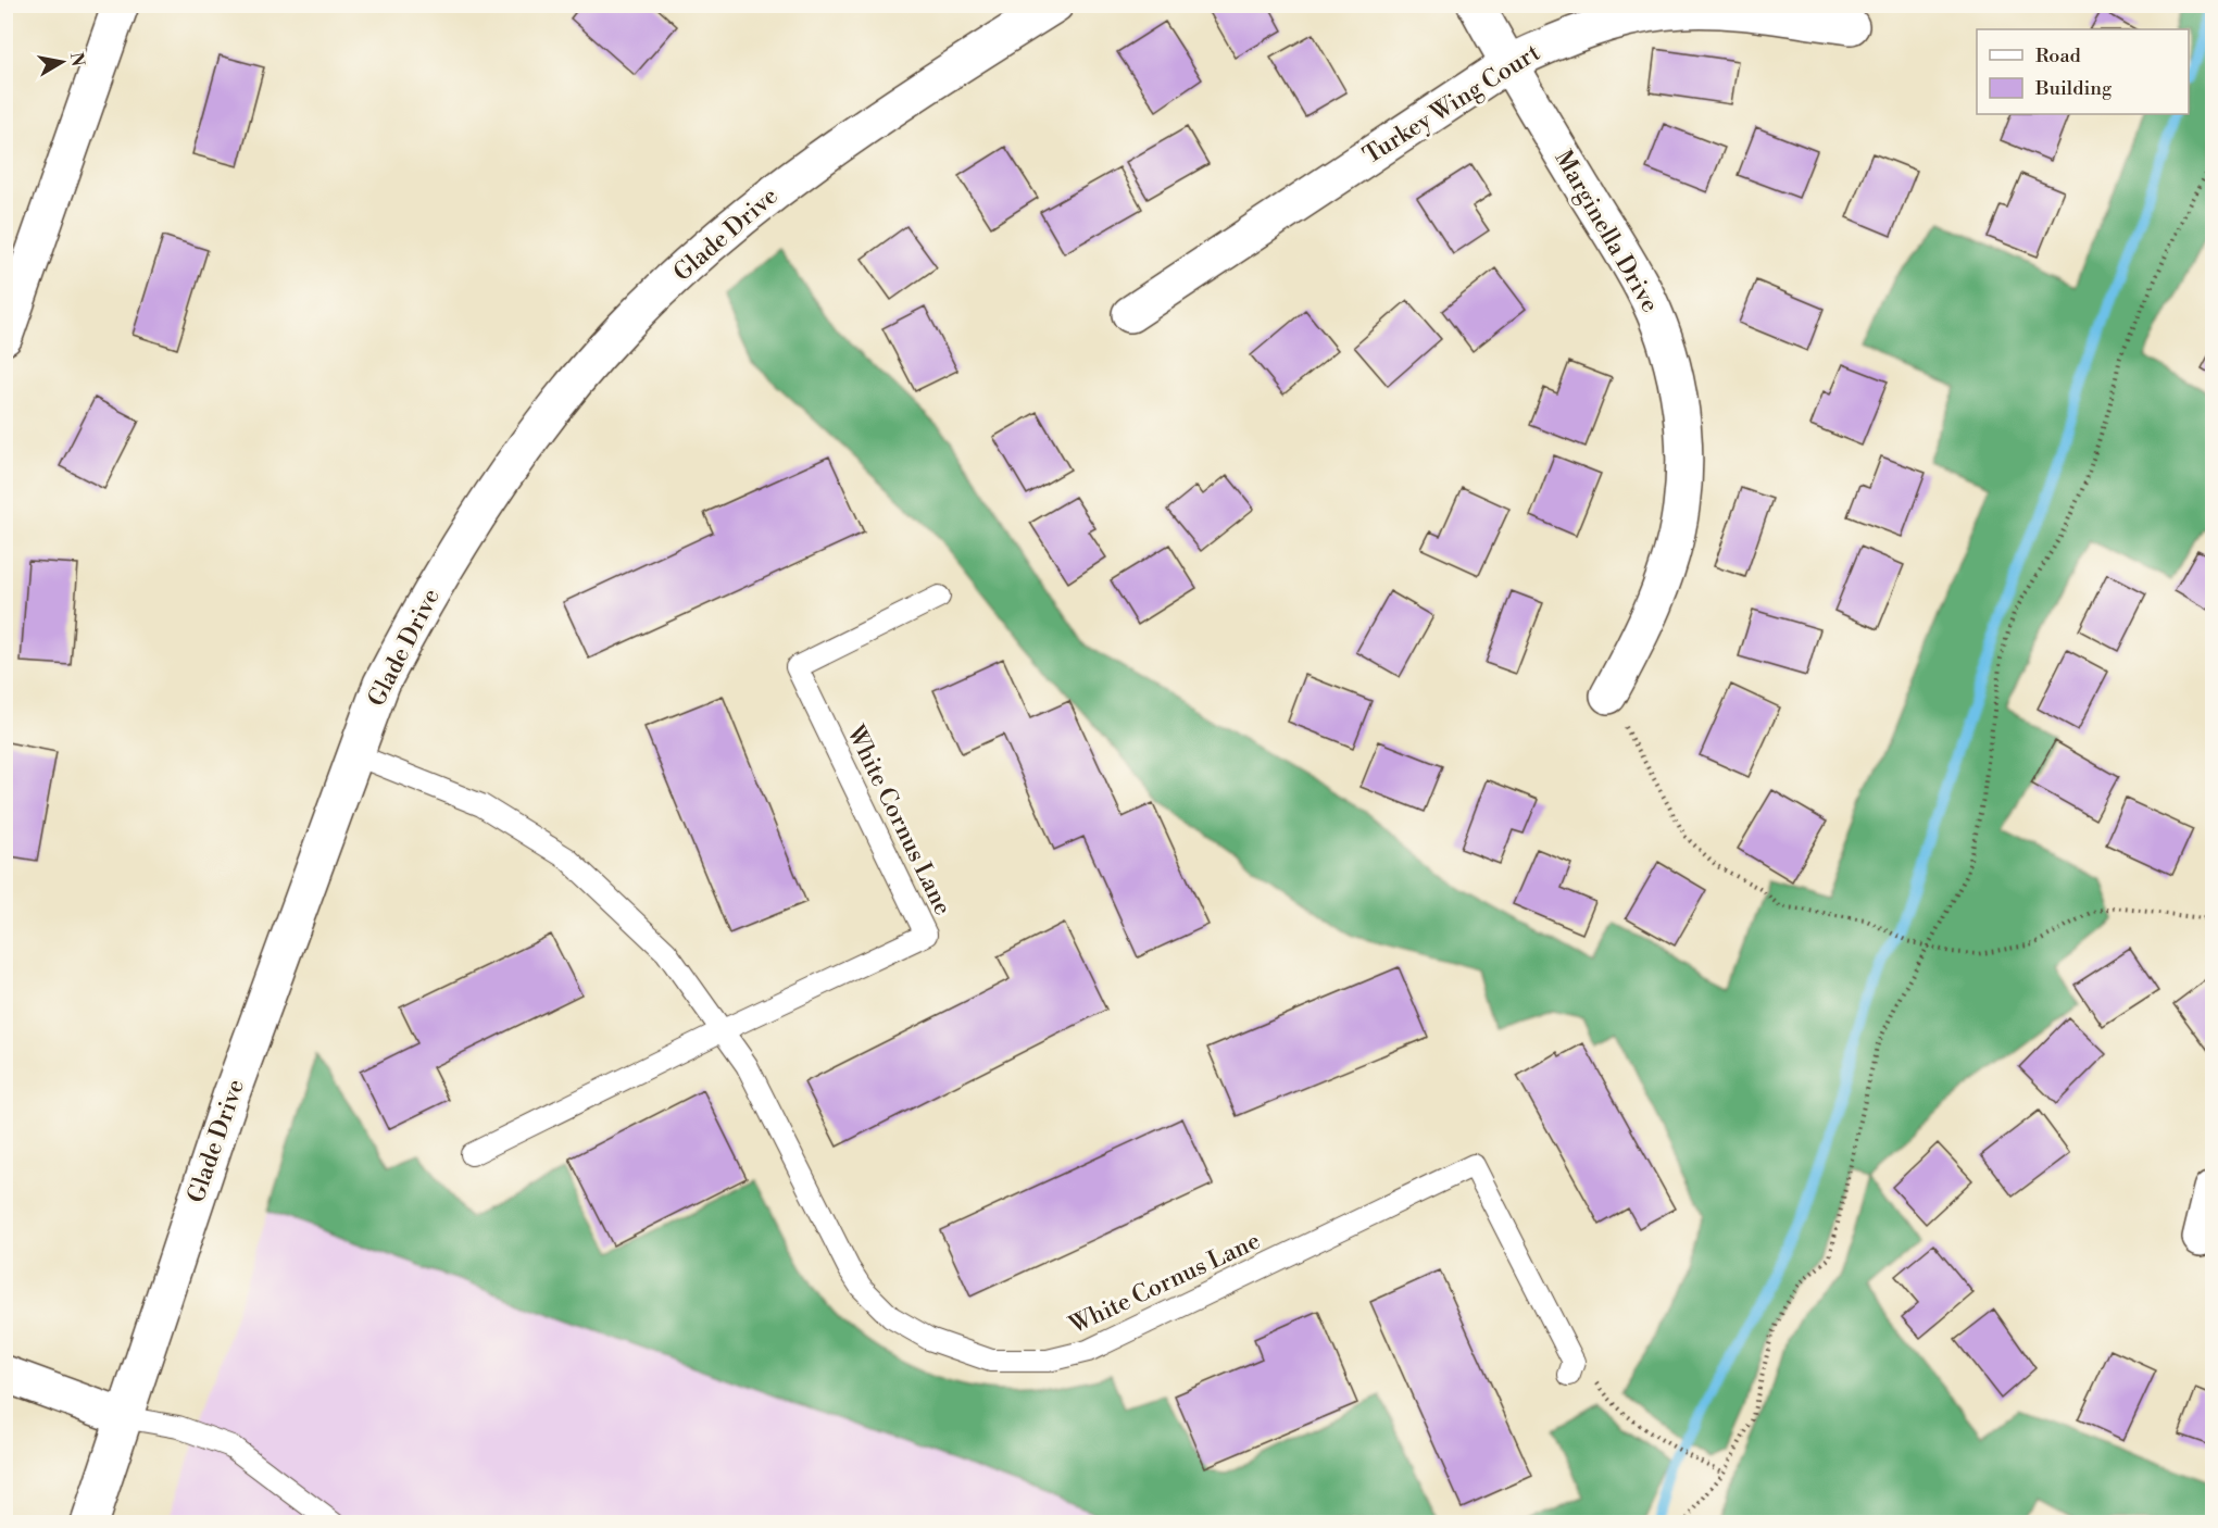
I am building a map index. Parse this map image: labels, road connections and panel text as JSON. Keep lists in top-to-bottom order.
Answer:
{
  "streets": {
    "street": ["Turkey Wing Court", "Marginella Drive", "Glade Drive"],
    "lane": ["White Cornus Lane"]
  },
  "crossings": [
    ["Turkey Wing Court", "Marginella Drive"],
    ["Glade Drive", "White Cornus Lane"]
  ],
  "legend": ["Road", "Building"],
  "north": "right"
}
